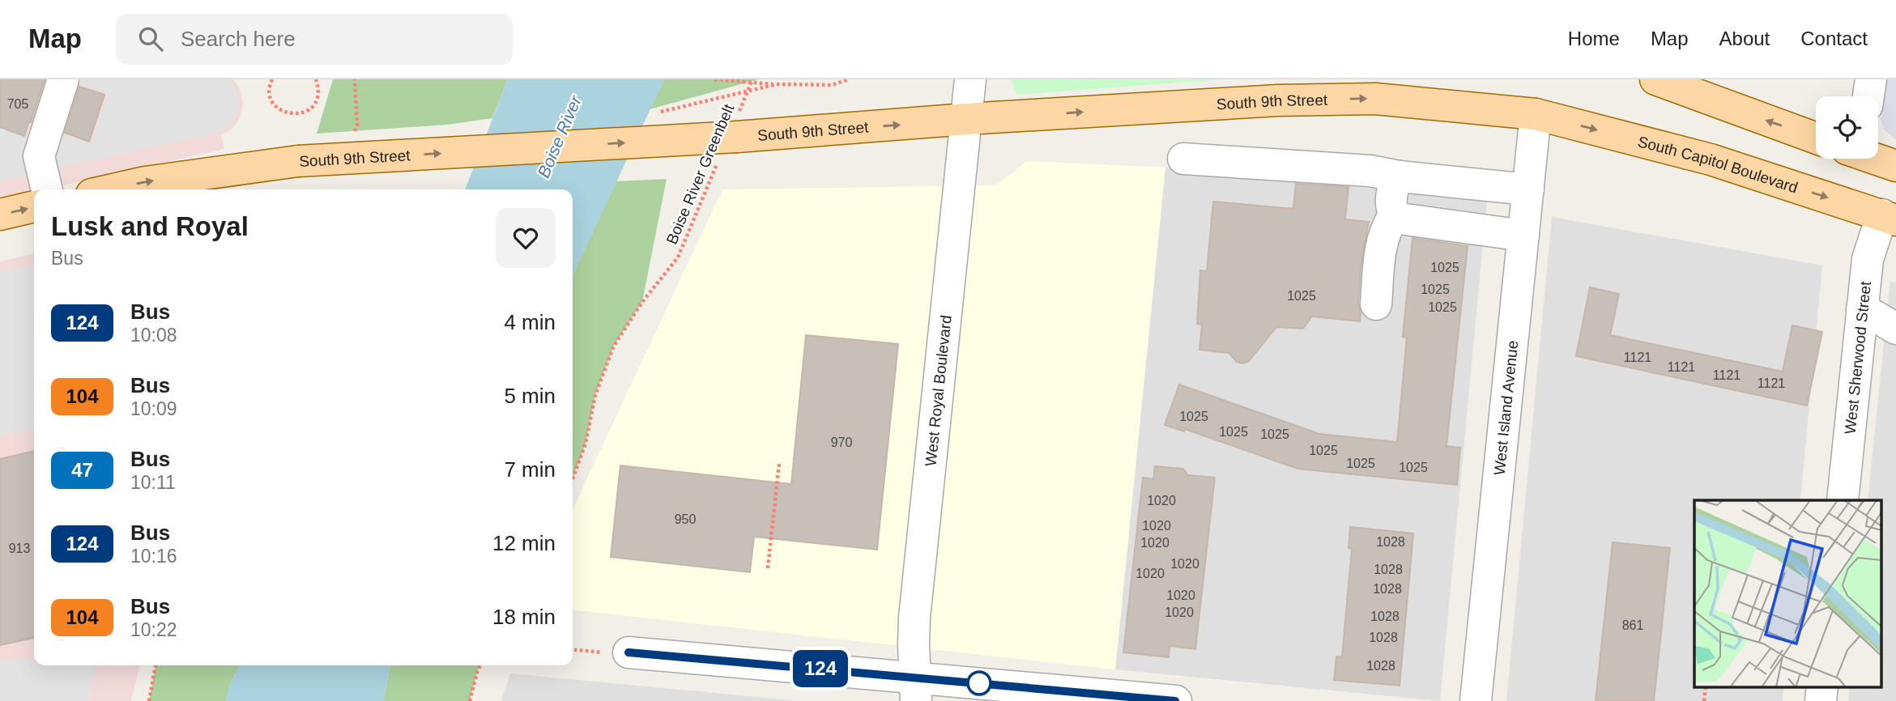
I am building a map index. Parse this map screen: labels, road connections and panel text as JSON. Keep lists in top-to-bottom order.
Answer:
{
  "streets": {
    "main road": ["South 9th Street", "South Capitol Boulevard"],
    "street": ["West Sherwood Street", "West Royal Boulevard", "West Island Avenue"],
    "path": ["Boise River Greenbelt"]
  },
  "crossings": [
    ["South 9th Street", "South Capitol Boulevard"],
    ["South 9th Street", "Boise River Greenbelt"],
    ["South 9th Street", "West Royal Boulevard"],
    ["South 9th Street", "West Island Avenue"],
    ["South Capitol Boulevard", "West Sherwood Street"],
    ["South Capitol Boulevard", "West Island Avenue"]
  ],
  "one_way": ["South 9th Street"],
  "water": ["Boise River"],
  "lines": ["bus line 124"],
  "house_numbers": [
    "705",
    "1025",
    "1025",
    "1025",
    "1025",
    "1121",
    "1121",
    "1121",
    "1121",
    "1025",
    "1025",
    "1025",
    "970",
    "1025",
    "1025",
    "1025",
    "1020",
    "950",
    "1020",
    "1028",
    "1020",
    "913",
    "1020",
    "1028",
    "1020",
    "1028",
    "1020",
    "1020",
    "1028",
    "861",
    "1028",
    "1028"
  ],
  "page": {
    "header": "Map",
    "search": "Search here",
    "nav": [
      "Home",
      "Map",
      "About",
      "Contact"
    ],
    "on_map": "124",
    "heading": ["Lusk and Royal", "Bus"],
    "list": [
      {
        "mark": "124",
        "name": "Bus",
        "note": "10:08",
        "value": "4 min"
      },
      {
        "mark": "104",
        "name": "Bus",
        "note": "10:09",
        "value": "5 min"
      },
      {
        "mark": "47",
        "name": "Bus",
        "note": "10:11",
        "value": "7 min"
      },
      {
        "mark": "124",
        "name": "Bus",
        "note": "10:16",
        "value": "12 min"
      },
      {
        "mark": "104",
        "name": "Bus",
        "note": "10:22",
        "value": "18 min"
      }
    ]
  }
}
